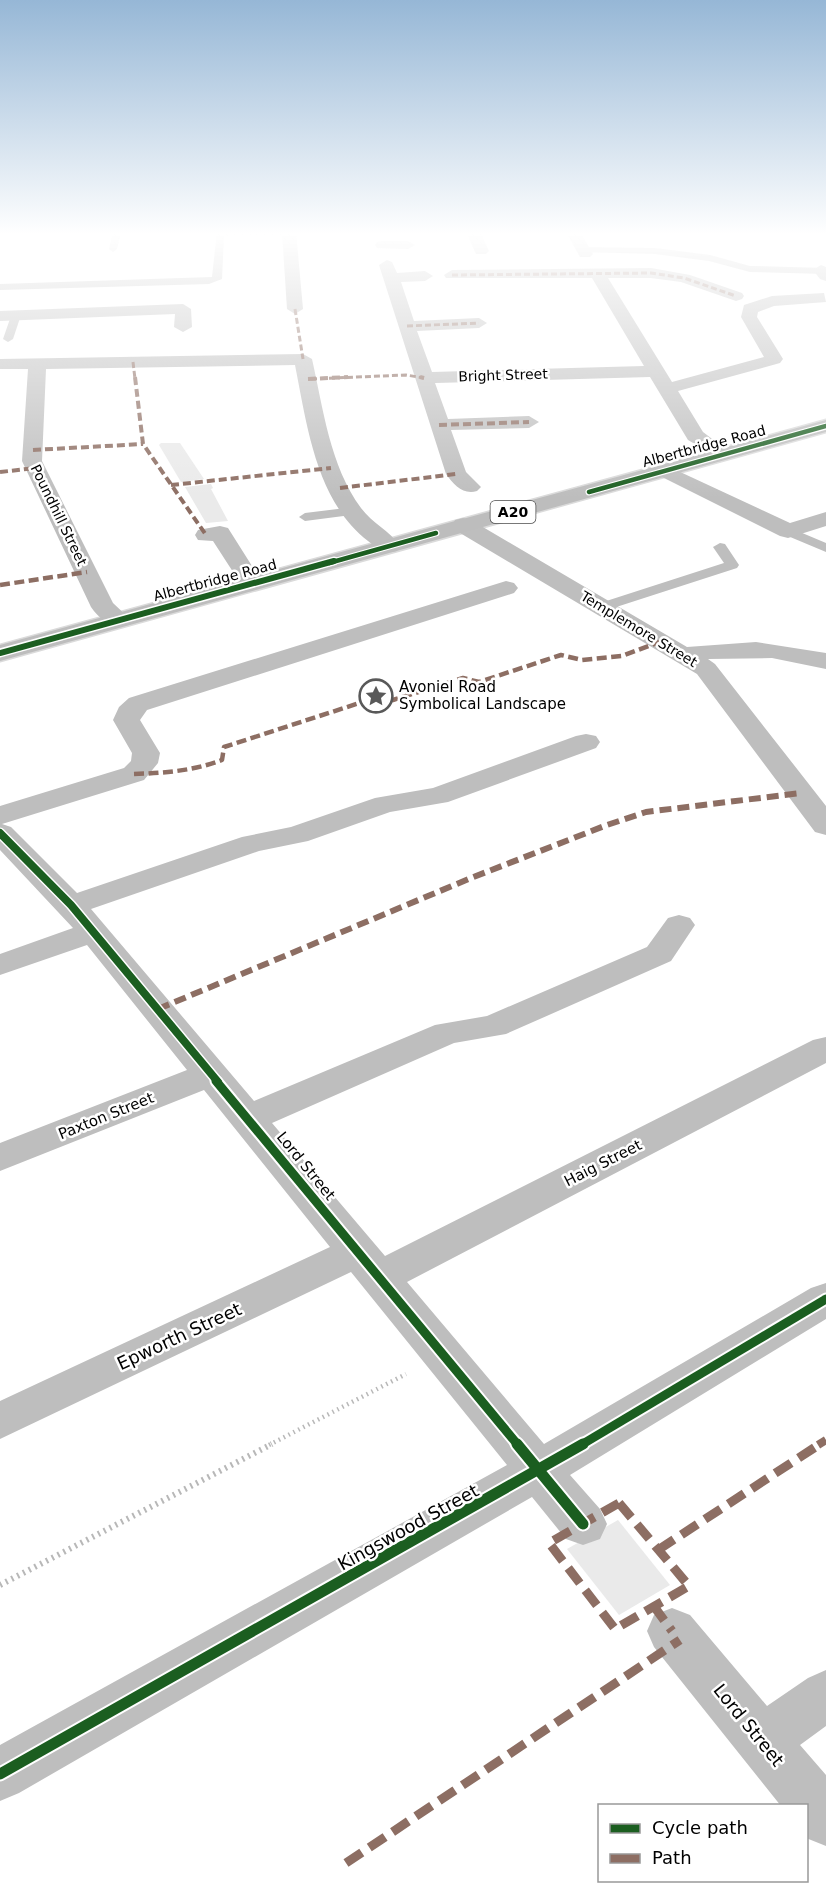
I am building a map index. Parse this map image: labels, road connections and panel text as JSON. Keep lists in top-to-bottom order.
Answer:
{
  "streets": {
    "main road": ["Albertbridge Road", "A20"],
    "street": [
      "Bright Street",
      "Poundhill Street",
      "Templemore Street",
      "Paxton Street",
      "Haig Street",
      "Lord Street",
      "Epworth Street",
      "Kingswood Street"
    ]
  },
  "crossings": [
    ["Albertbridge Road", "Poundhill Street"],
    ["Albertbridge Road", "Templemore Street"],
    ["Paxton Street", "Lord Street"],
    ["Haig Street", "Lord Street"],
    ["Haig Street", "Epworth Street"],
    ["Lord Street", "Epworth Street"],
    ["Lord Street", "Kingswood Street"]
  ],
  "places": {
    "place": ["Avoniel Road Symbolical Landscape"]
  },
  "legend": ["Cycle path", "Path"]
}
